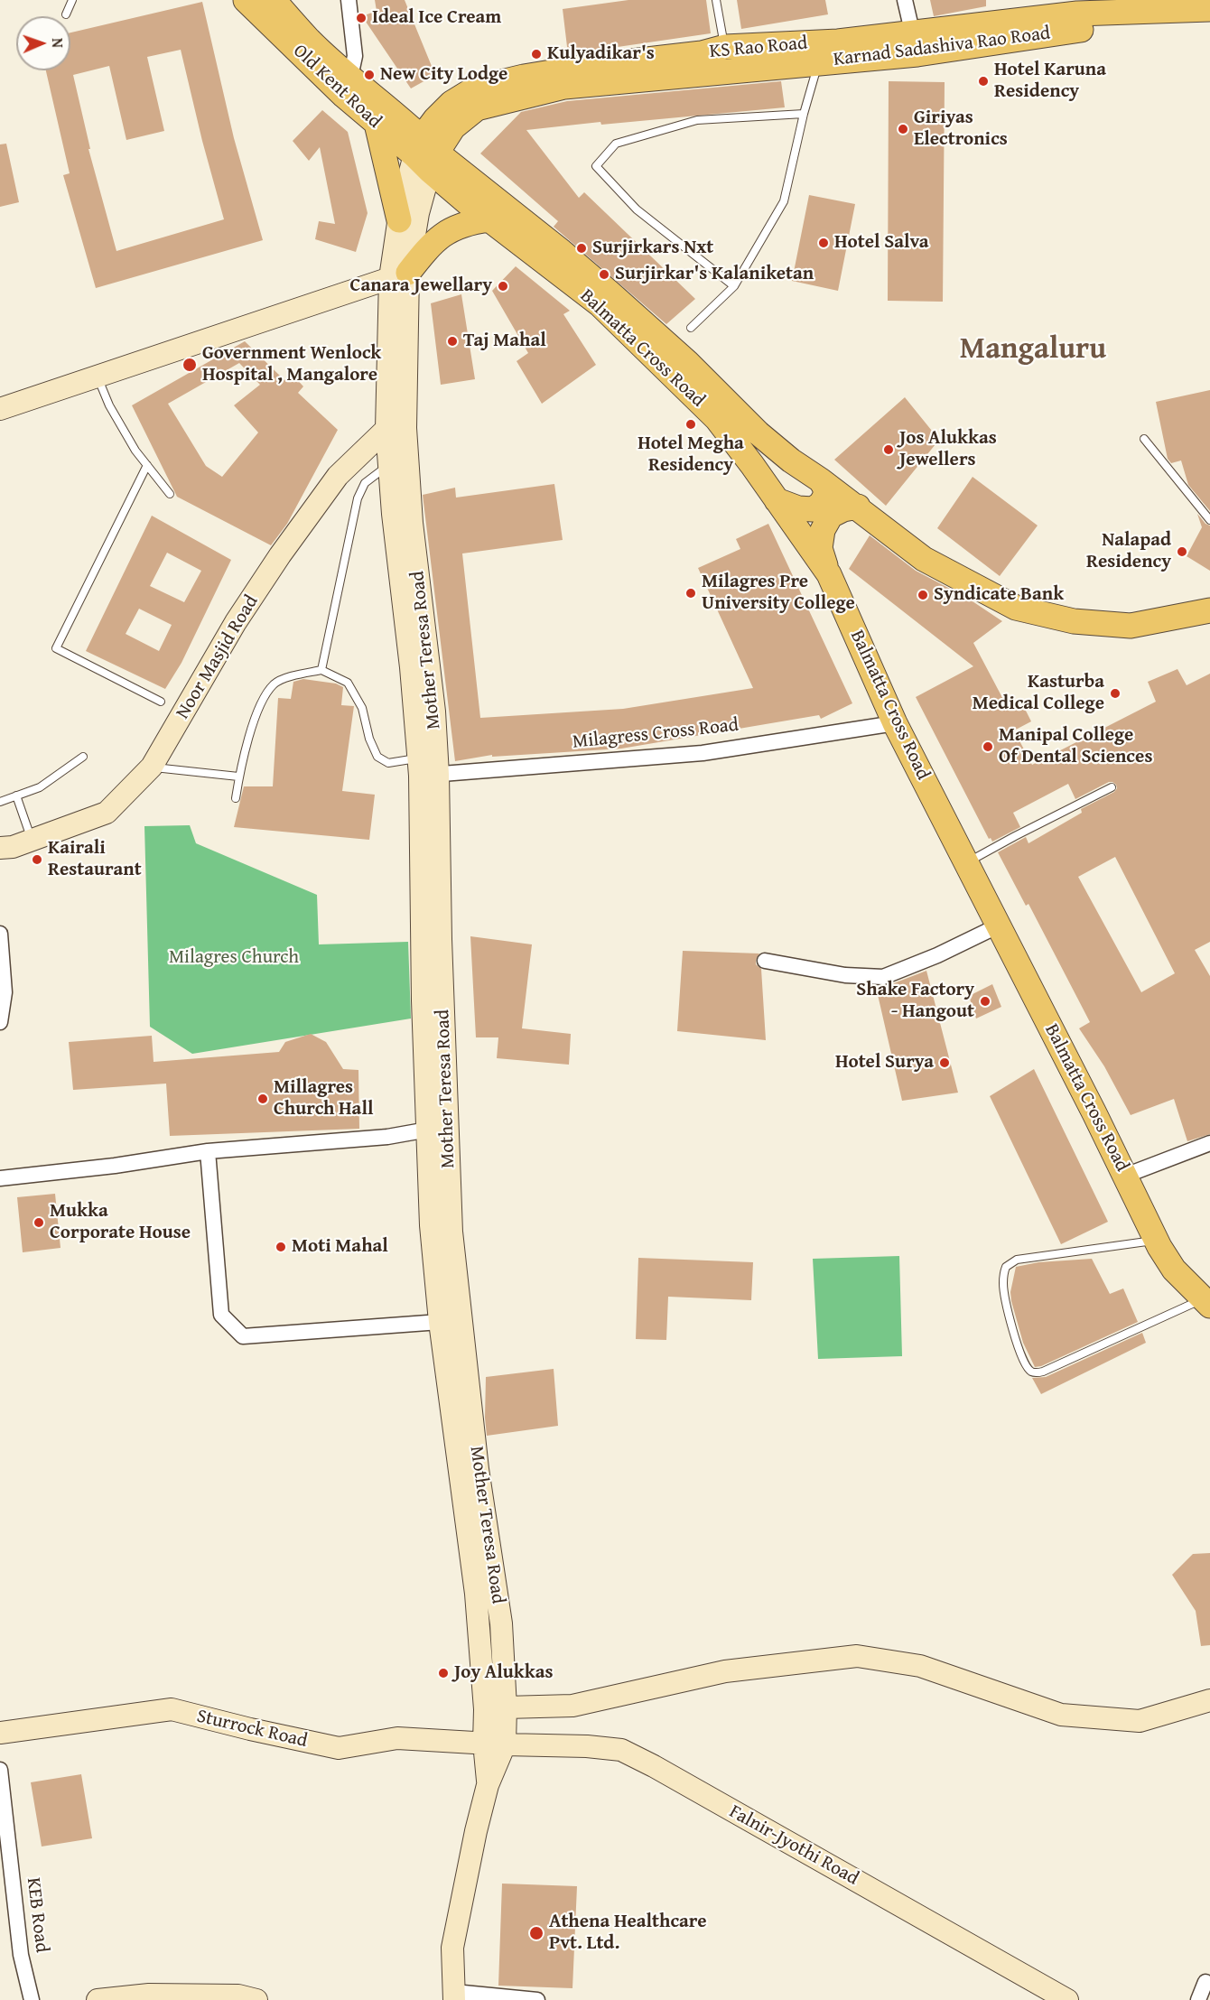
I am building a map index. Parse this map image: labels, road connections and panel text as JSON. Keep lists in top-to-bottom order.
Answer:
{
  "streets": {
    "main road": [
      "Karnad Sadashiva Rao Road",
      "KS Rao Road",
      "Old Kent Road",
      "Balmatta Cross Road",
      "Mother Teresa Road",
      "Noor Masjid Road",
      "Sturrock Road",
      "Falnir-Jyothi Road"
    ],
    "street": ["Milagress Cross Road", "KEB Road"]
  },
  "crossings": [
    ["Karnad Sadashiva Rao Road", "KS Rao Road"],
    ["Karnad Sadashiva Rao Road", "Old Kent Road"],
    ["Karnad Sadashiva Rao Road", "Balmatta Cross Road"],
    ["Karnad Sadashiva Rao Road", "Mother Teresa Road"],
    ["KS Rao Road", "Old Kent Road"],
    ["KS Rao Road", "Balmatta Cross Road"],
    ["KS Rao Road", "Mother Teresa Road"],
    ["Old Kent Road", "Balmatta Cross Road"],
    ["Old Kent Road", "Mother Teresa Road"],
    ["Balmatta Cross Road", "Mother Teresa Road"],
    ["Balmatta Cross Road", "Milagress Cross Road"],
    ["Mother Teresa Road", "Noor Masjid Road"],
    ["Mother Teresa Road", "Milagress Cross Road"],
    ["Mother Teresa Road", "Sturrock Road"],
    ["Mother Teresa Road", "Falnir-Jyothi Road"],
    ["Sturrock Road", "Falnir-Jyothi Road"]
  ],
  "districts": ["Mangaluru"],
  "parks": ["Milagres Church"],
  "places": [
    "Ideal Ice Cream",
    "Kulyadikar's",
    "New City Lodge",
    "Hotel Karuna Residency",
    "Giriyas Electronics",
    "Hotel Salva",
    "Surjirkars Nxt",
    "Surjirkar's Kalaniketan",
    "Canara Jewellary",
    "Taj Mahal",
    "Government Wenlock Hospital , Mangalore",
    "Hotel Megha Residency",
    "Jos Alukkas Jewellers",
    "Nalapad Residency",
    "Milagres Pre University College",
    "Syndicate Bank",
    "Kasturba Medical College",
    "Manipal College Of Dental Sciences",
    "Kairali Restaurant",
    "Shake Factory - Hangout",
    "Hotel Surya",
    "Millagres Church Hall",
    "Mukka Corporate House",
    "Moti Mahal",
    "Joy Alukkas",
    "Athena Healthcare Pvt. Ltd."
  ],
  "north": "right"
}
